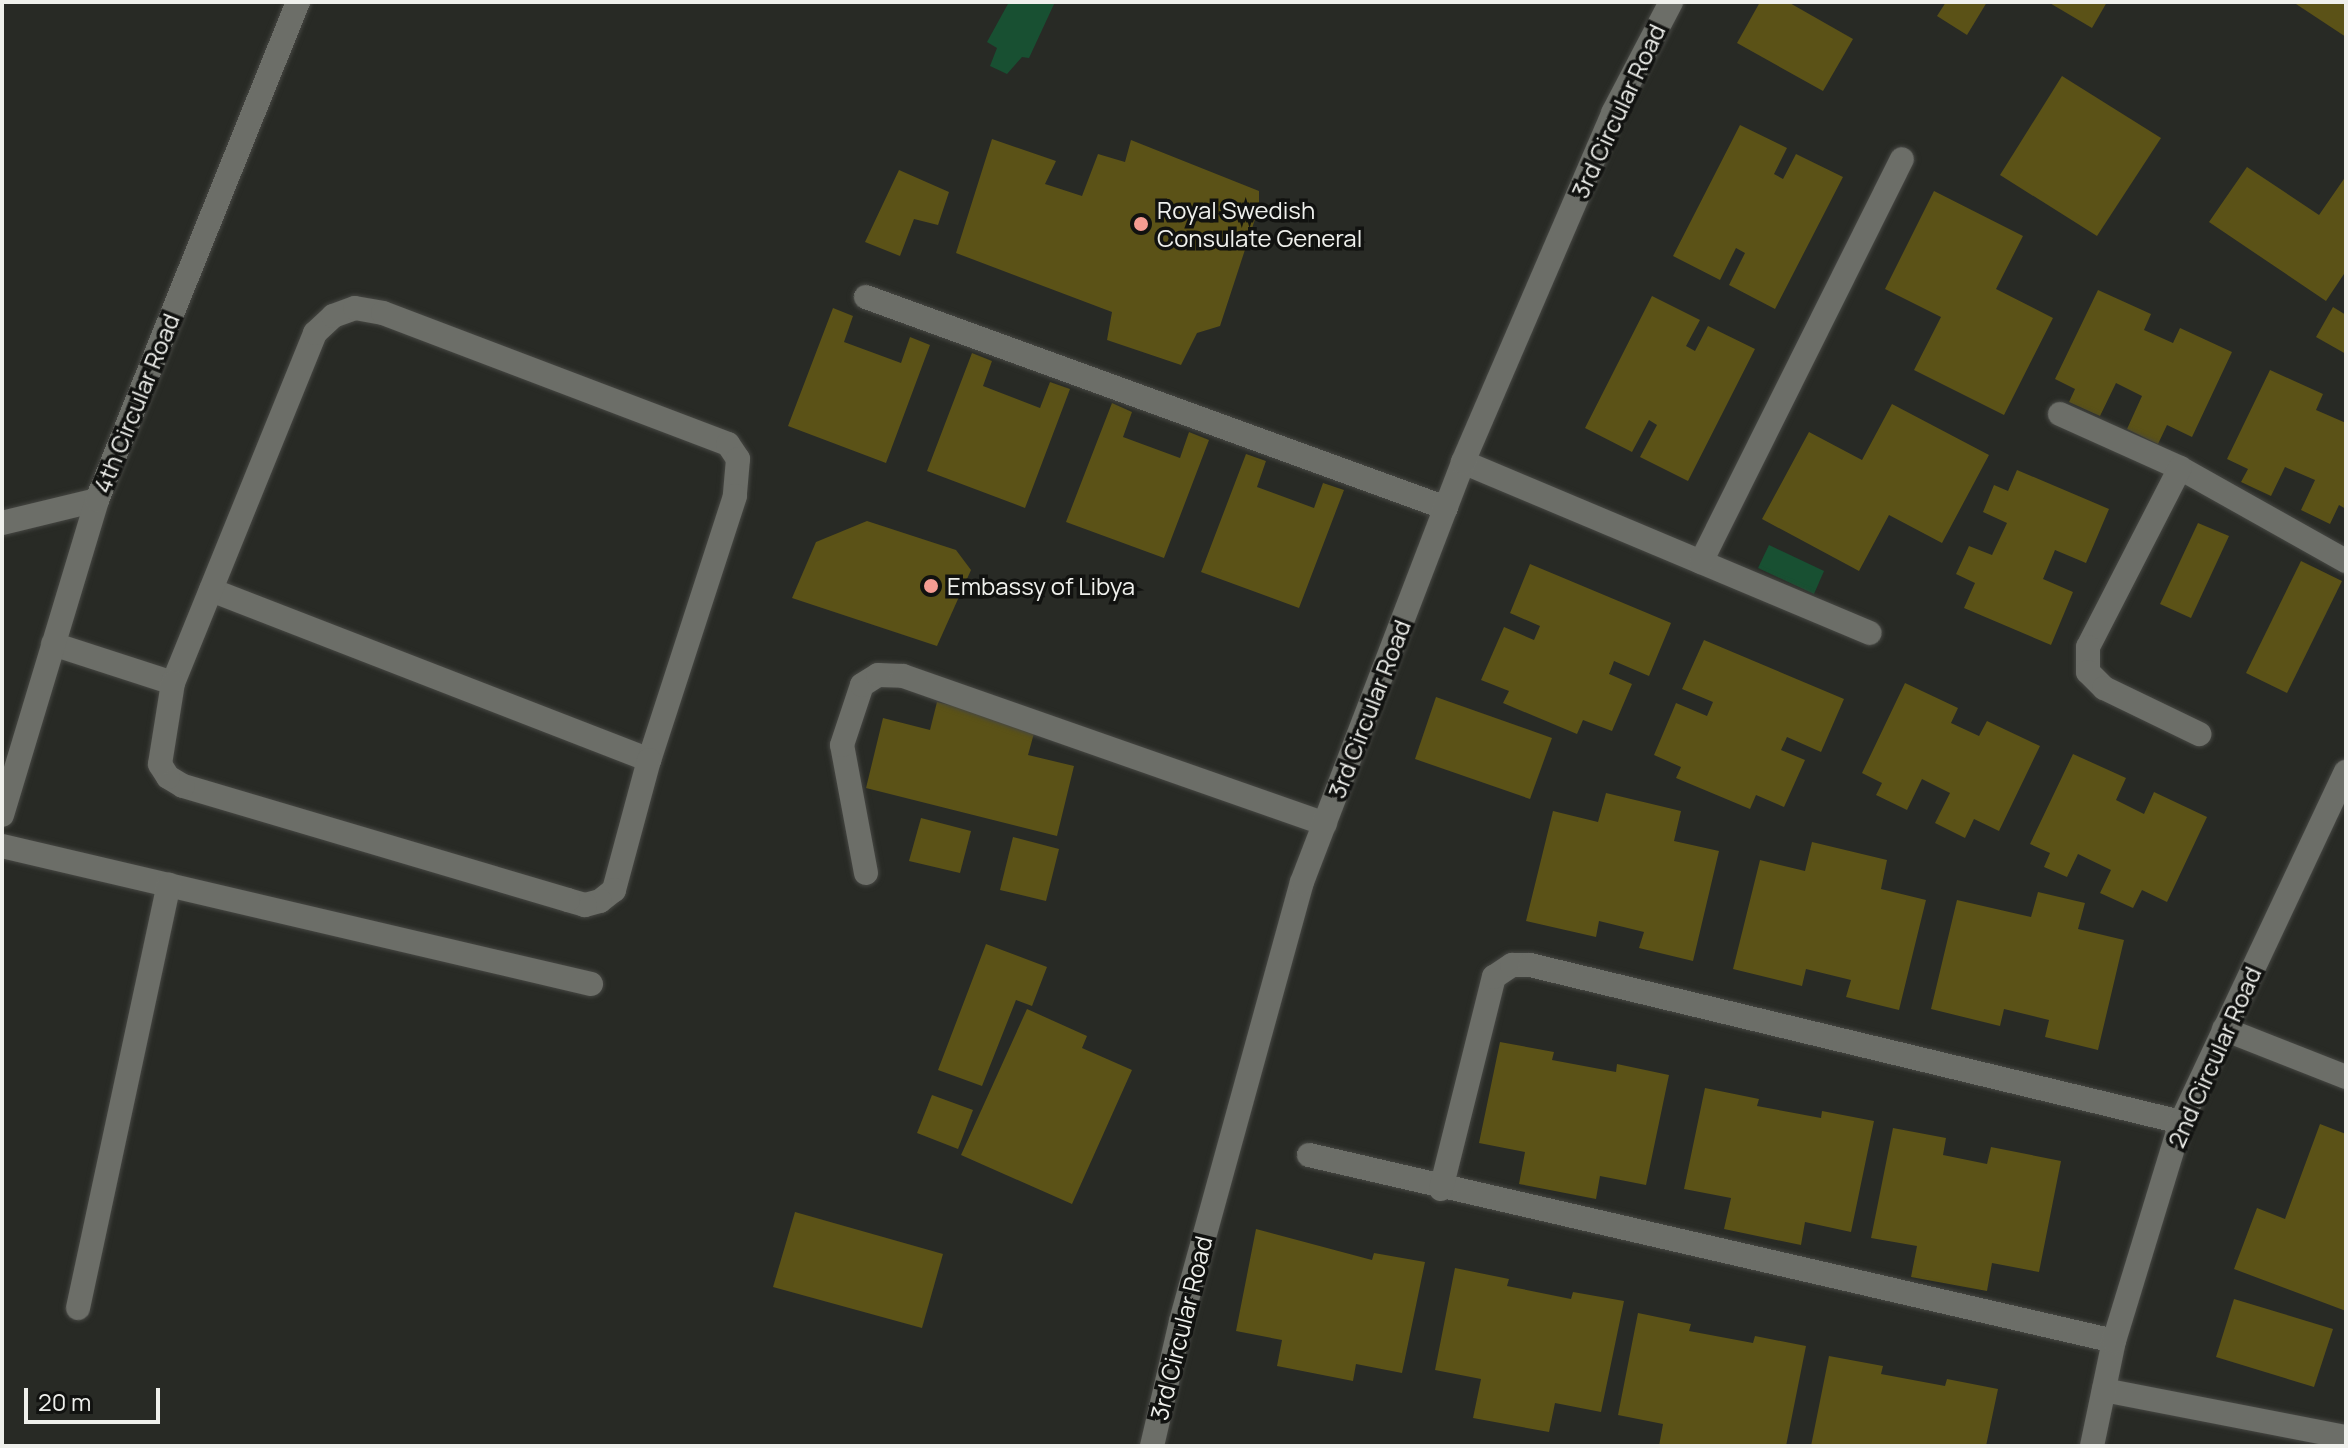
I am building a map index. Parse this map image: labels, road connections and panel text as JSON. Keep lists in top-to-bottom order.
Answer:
{
  "streets": {
    "street": ["3rd Circular Road", "4th Circular Road", "2nd Circular Road"]
  },
  "places": ["Royal Swedish Consulate General", "Embassy of Libya"],
  "scale_bar": "20 m"
}
